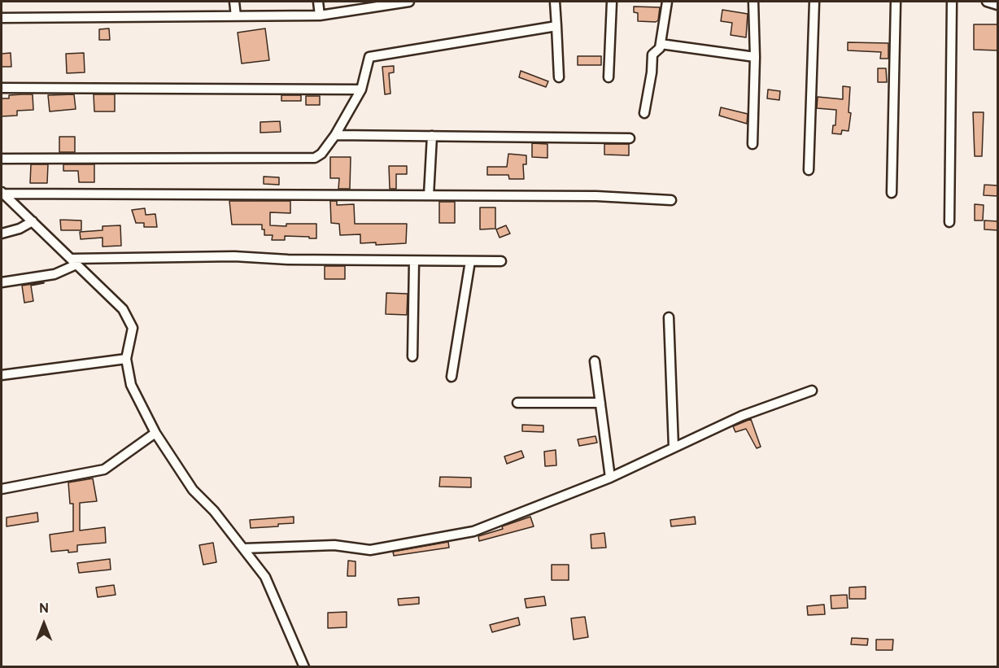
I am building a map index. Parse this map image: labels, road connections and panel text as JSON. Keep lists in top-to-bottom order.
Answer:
{
  "north": "top"
}
